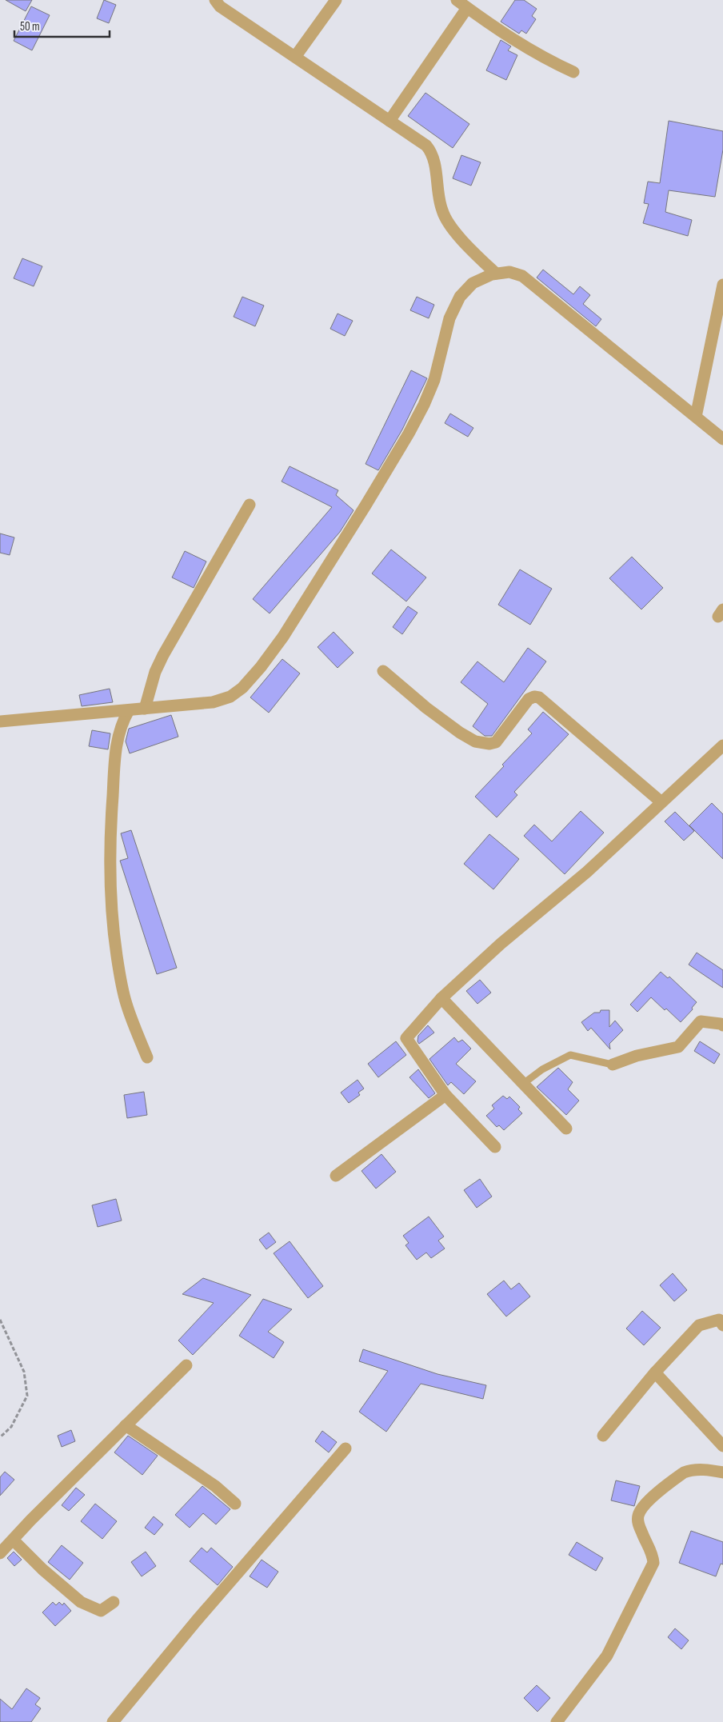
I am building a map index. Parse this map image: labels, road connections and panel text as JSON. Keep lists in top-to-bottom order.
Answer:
{
  "scale_bar": "50 m"
}
